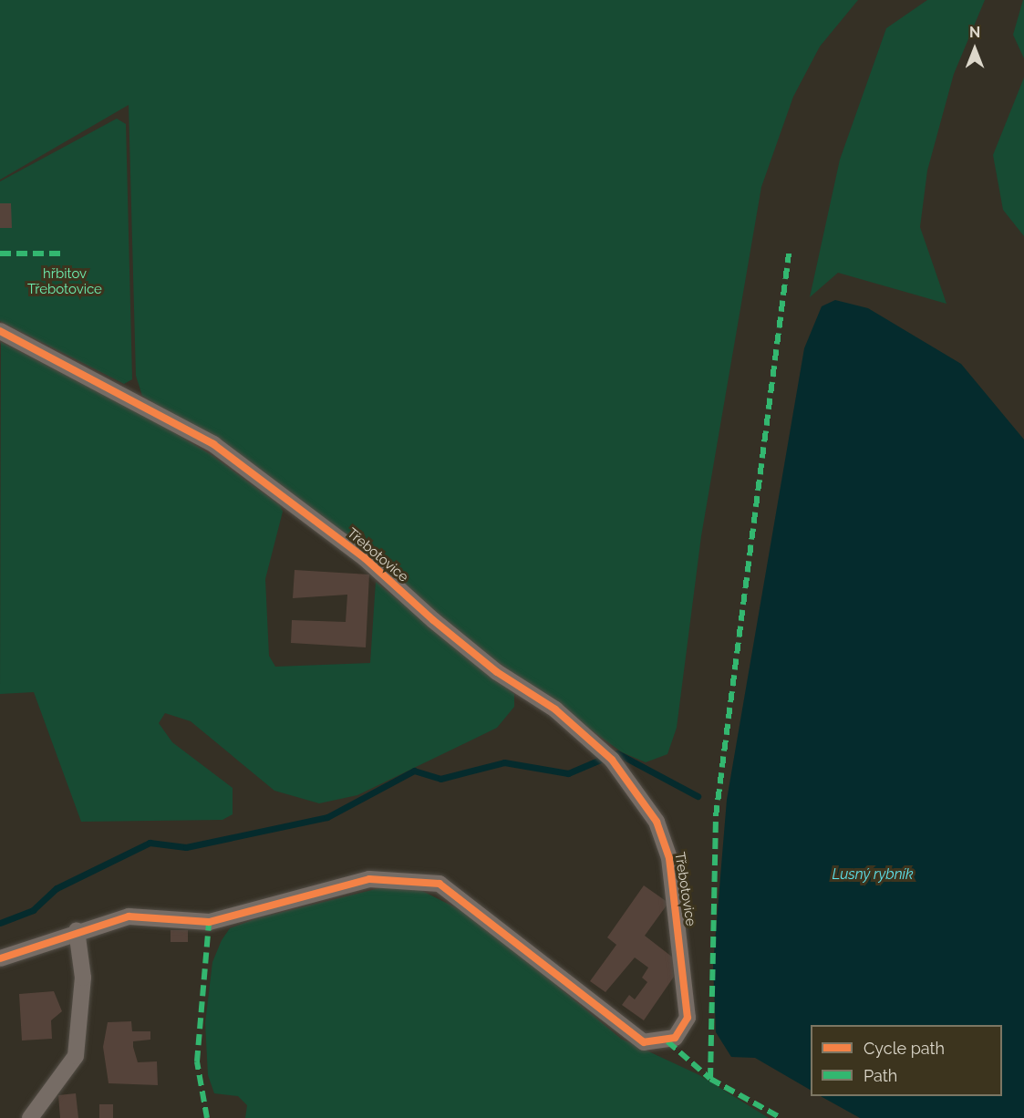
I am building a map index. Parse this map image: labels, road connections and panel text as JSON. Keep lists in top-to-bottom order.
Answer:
{
  "streets": {
    "street": ["Třebotovice"]
  },
  "water": ["Lusný rybník"],
  "parks": ["hřbitov Třebotovice"],
  "legend": ["Cycle path", "Path"],
  "north": "top"
}
